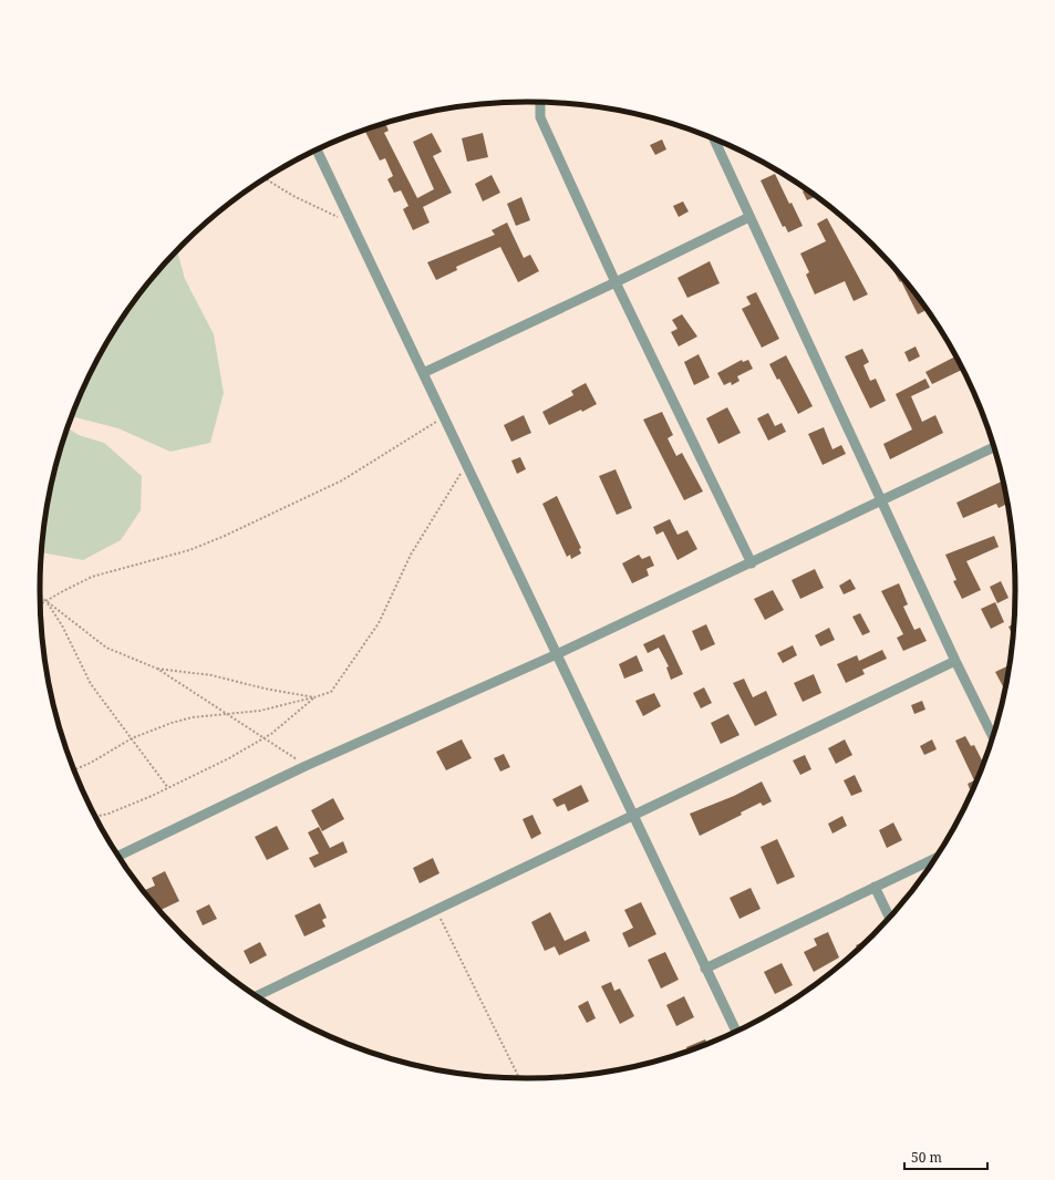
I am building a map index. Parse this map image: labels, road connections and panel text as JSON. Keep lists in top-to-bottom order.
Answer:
{
  "scale_bar": "50 m"
}
